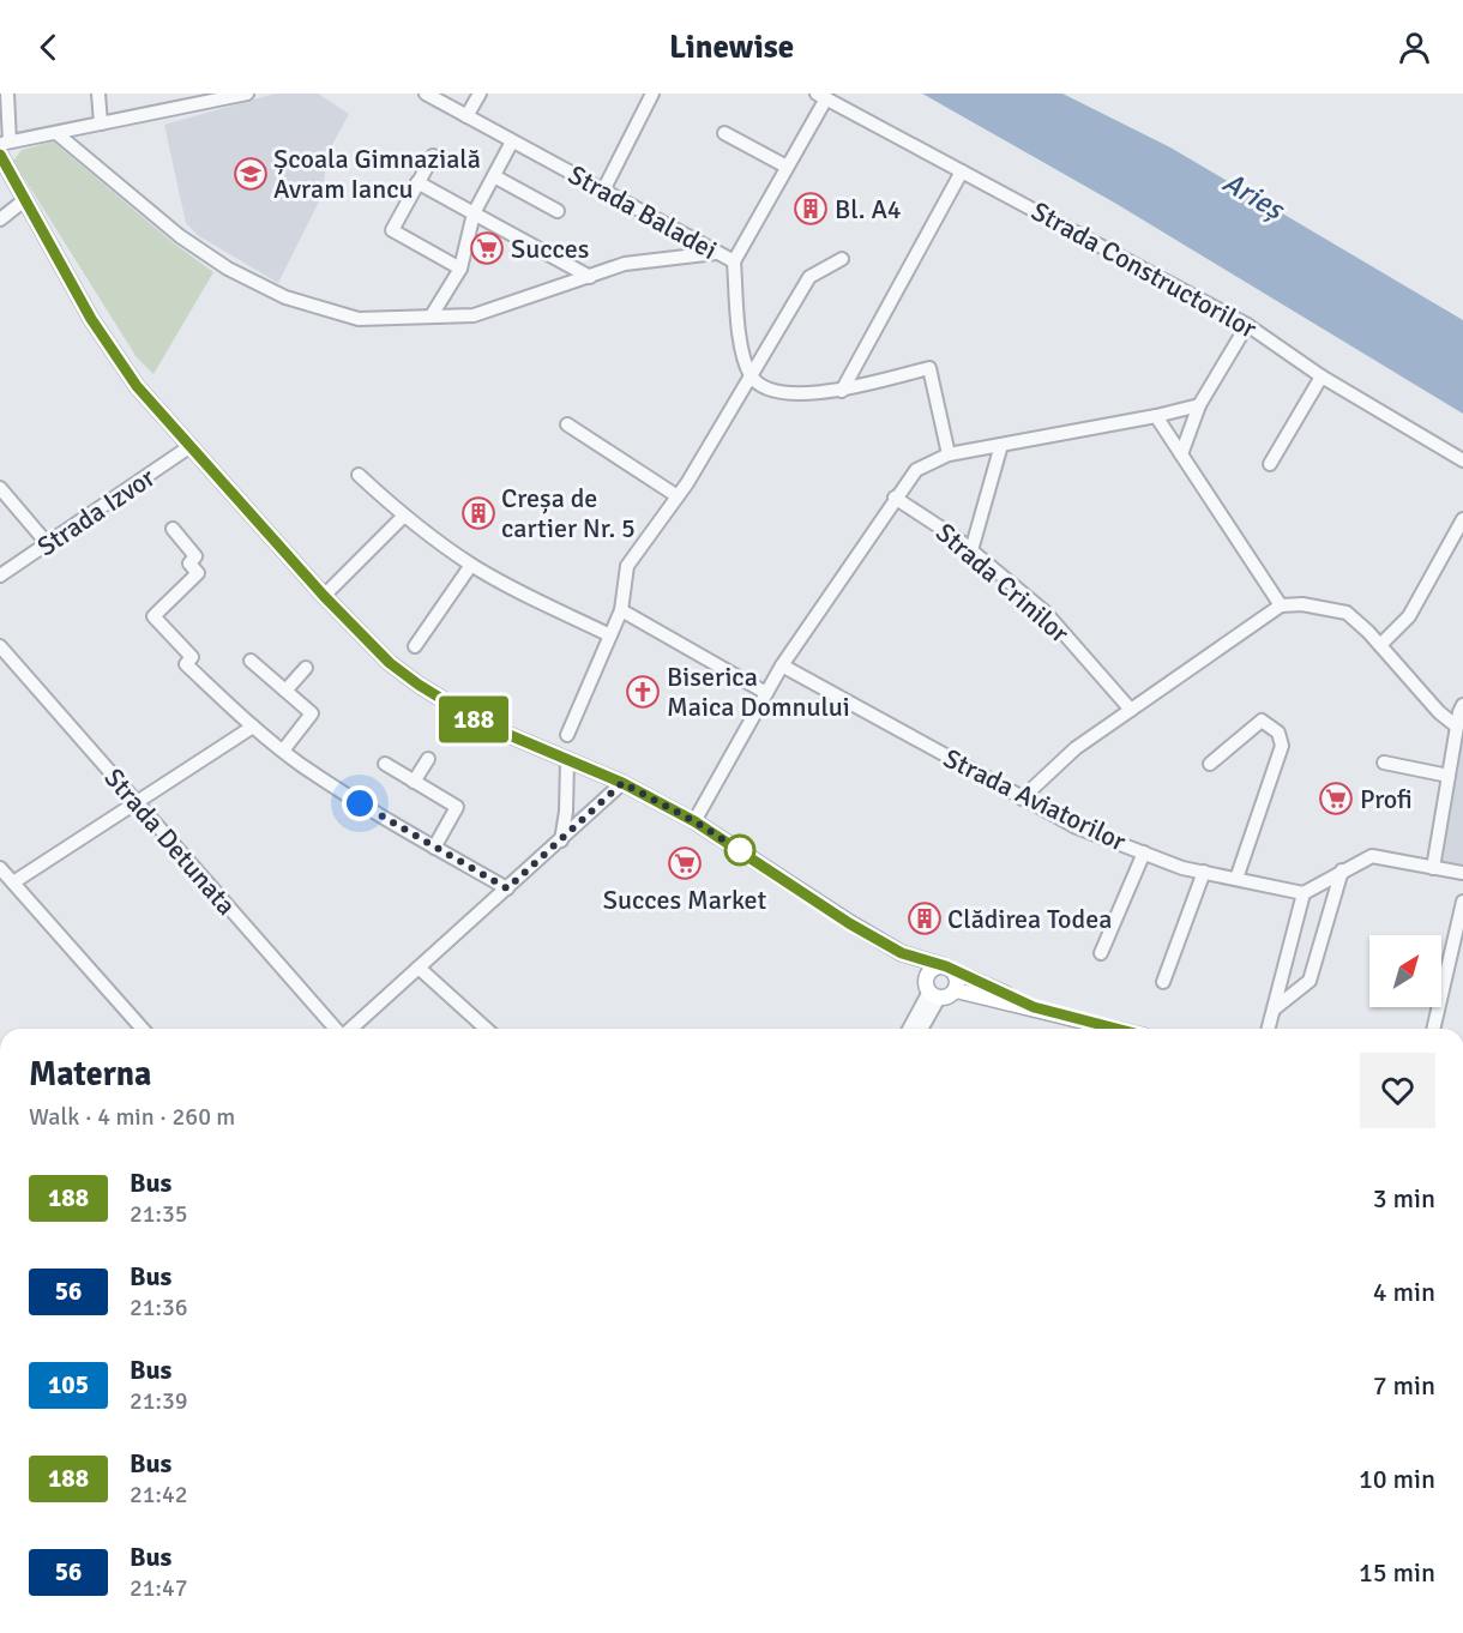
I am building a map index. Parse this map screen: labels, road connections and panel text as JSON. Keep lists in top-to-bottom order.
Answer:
{
  "streets": {
    "street": [
      "Strada Baladei",
      "Strada Constructorilor",
      "Strada Izvor",
      "Strada Crinilor",
      "Strada Aviatorilor",
      "Strada Detunata"
    ]
  },
  "crossings": [
    ["Strada Baladei", "Strada Constructorilor"]
  ],
  "water": ["Arieș"],
  "places": {
    "school or university": ["Școala Gimnazială Avram Iancu"],
    "building": ["Bl. A4", "Creșa de cartier Nr. 5", "Clădirea Todea"],
    "supermarket": ["Succes", "Profi", "Succes Market"],
    "church": ["Biserica Maica Domnului"]
  },
  "lines": ["bus line 188"],
  "north": "top right",
  "page": {
    "header": "Linewise",
    "on_map": "188",
    "heading": ["Materna", "Walk · 4 min · 260 m"],
    "list": [
      {
        "mark": "188",
        "name": "Bus",
        "note": "21:35",
        "value": "3 min"
      },
      {
        "mark": "56",
        "name": "Bus",
        "note": "21:36",
        "value": "4 min"
      },
      {
        "mark": "105",
        "name": "Bus",
        "note": "21:39",
        "value": "7 min"
      },
      {
        "mark": "188",
        "name": "Bus",
        "note": "21:42",
        "value": "10 min"
      },
      {
        "mark": "56",
        "name": "Bus",
        "note": "21:47",
        "value": "15 min"
      }
    ]
  }
}
